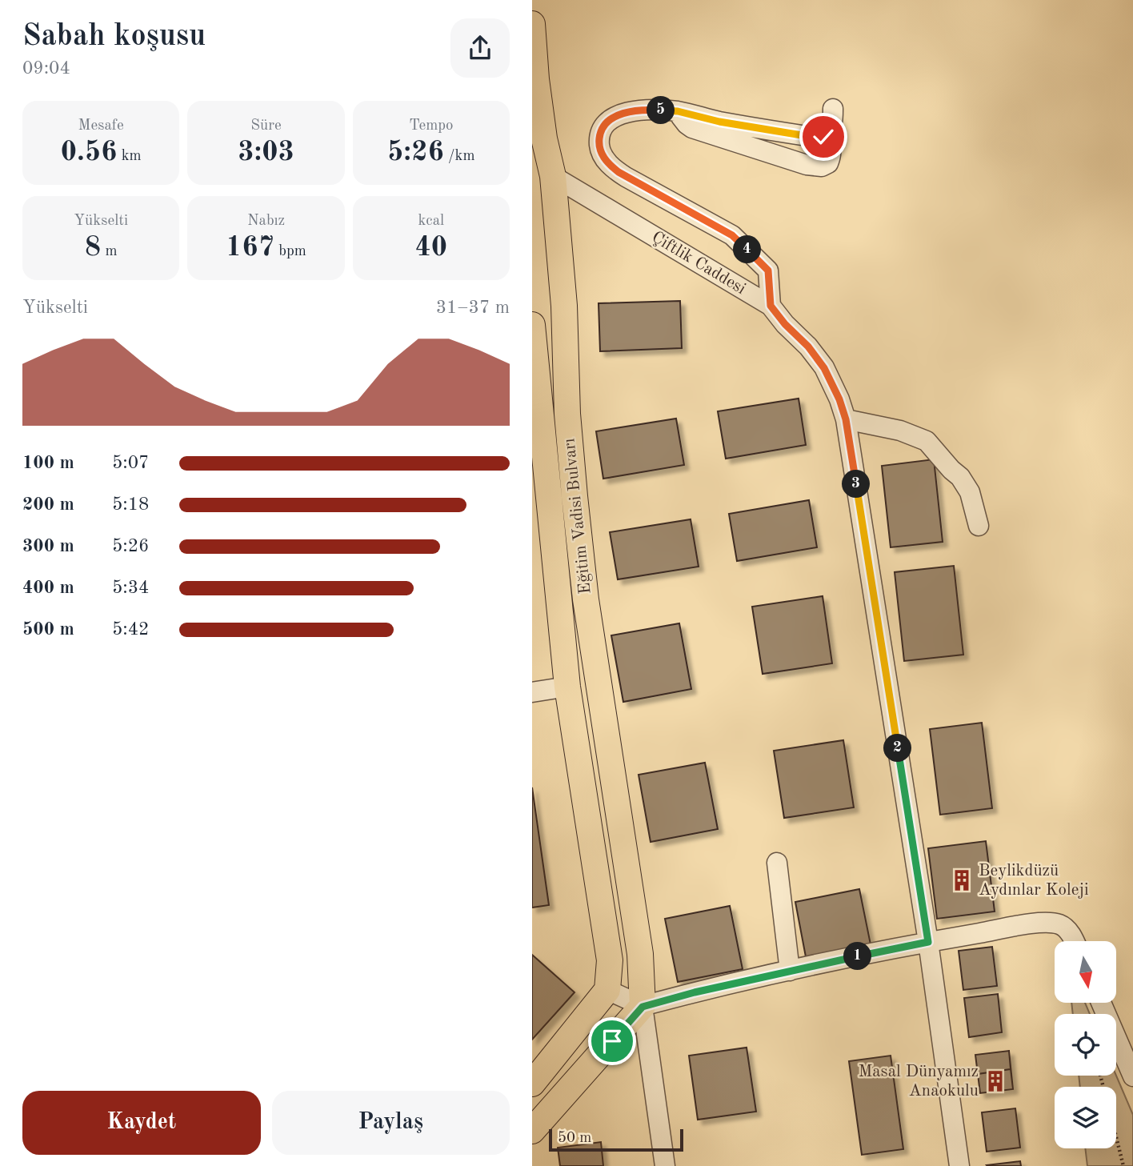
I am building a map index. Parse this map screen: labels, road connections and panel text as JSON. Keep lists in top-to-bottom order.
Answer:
{
  "streets": {
    "main road": ["Eğitim Vadisi Bulvarı"],
    "street": ["Çiftlik Caddesi"]
  },
  "crossings": [
    ["Çiftlik Caddesi", "Eğitim Vadisi Bulvarı"]
  ],
  "places": {
    "building": ["Beylikdüzü Aydınlar Koleji", "Masal Dünyamız Anaokulu"]
  },
  "scale_bar": "50 m",
  "north": "bottom",
  "page": {
    "heading": ["Sabah koşusu", "09:04"],
    "stats": [
      ["Mesafe", "0.56 km"],
      ["Süre", "3:03"],
      ["Tempo", "5:26 /km"],
      ["Yükselti", "8 m"],
      ["Nabız", "167 bpm"],
      ["kcal", "40"]
    ],
    "pins": [
      "5",
      "4",
      "3",
      "2",
      "1"
    ],
    "chart": ["Yükselti", "31–37 m"],
    "list": [
      {
        "name": "100 m",
        "note": "5:07"
      },
      {
        "name": "200 m",
        "note": "5:18"
      },
      {
        "name": "300 m",
        "note": "5:26"
      },
      {
        "name": "400 m",
        "note": "5:34"
      },
      {
        "name": "500 m",
        "note": "5:42"
      }
    ],
    "buttons": ["Kaydet", "Paylaş"],
    "scale": "50 m"
  }
}
